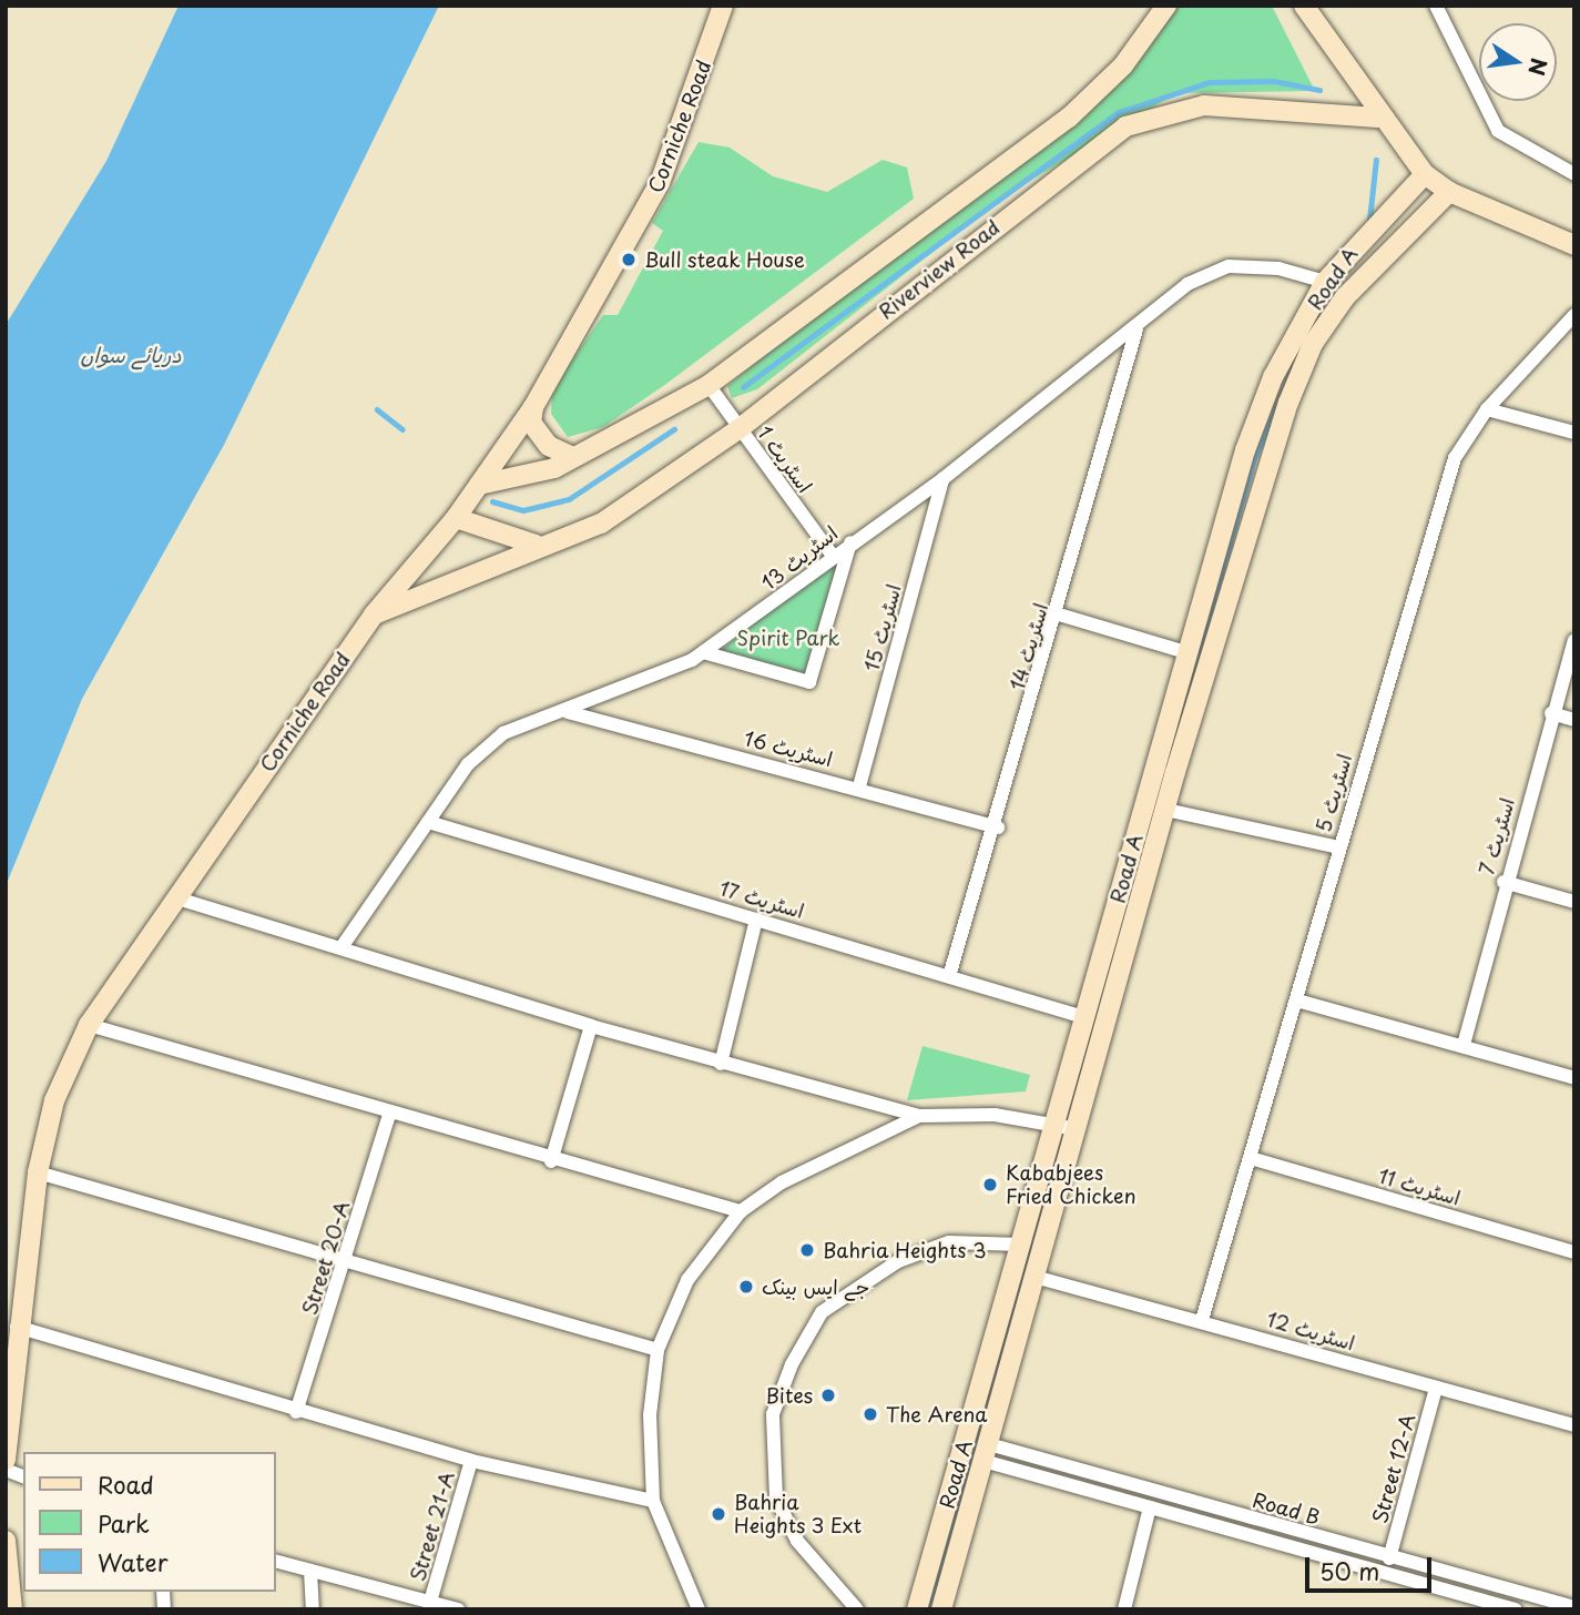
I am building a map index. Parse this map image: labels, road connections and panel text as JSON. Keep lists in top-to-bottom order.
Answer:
{
  "streets": {
    "street": [
      "Corniche Road",
      "Riverview Road",
      "Road A",
      "اسٹریٹ 1",
      "اسٹریٹ 13",
      "اسٹریٹ 15",
      "اسٹریٹ 14",
      "اسٹریٹ 16",
      "اسٹریٹ 5",
      "اسٹریٹ 7",
      "اسٹریٹ 17",
      "اسٹریٹ 11",
      "Street 20-A",
      "اسٹریٹ 12",
      "Street 12-A",
      "Road B",
      "Street 21-A"
    ]
  },
  "crossings": [
    ["Corniche Road", "Riverview Road"],
    ["Riverview Road", "اسٹریٹ 1"],
    ["Road A", "اسٹریٹ 13"],
    ["Road A", "اسٹریٹ 17"],
    ["Road A", "اسٹریٹ 12"],
    ["Road A", "Road B"],
    ["اسٹریٹ 1", "اسٹریٹ 13"],
    ["اسٹریٹ 13", "اسٹریٹ 15"],
    ["اسٹریٹ 13", "اسٹریٹ 14"],
    ["اسٹریٹ 13", "اسٹریٹ 16"],
    ["اسٹریٹ 13", "اسٹریٹ 17"],
    ["اسٹریٹ 15", "اسٹریٹ 16"],
    ["اسٹریٹ 14", "اسٹریٹ 16"],
    ["اسٹریٹ 14", "اسٹریٹ 17"],
    ["اسٹریٹ 5", "اسٹریٹ 11"],
    ["اسٹریٹ 5", "اسٹریٹ 12"],
    ["اسٹریٹ 12", "Street 12-A"],
    ["Street 12-A", "Road B"]
  ],
  "water": ["دریائے سواں"],
  "parks": ["Spirit Park"],
  "places": [
    "Bull steak House",
    "Kababjees Fried Chicken",
    "Bahria Heights 3",
    "جے ایس بینک",
    "Bites",
    "The Arena",
    "Bahria Heights 3 Ext"
  ],
  "legend": ["Road", "Park", "Water"],
  "scale_bar": "50 m",
  "north": "right"
}
